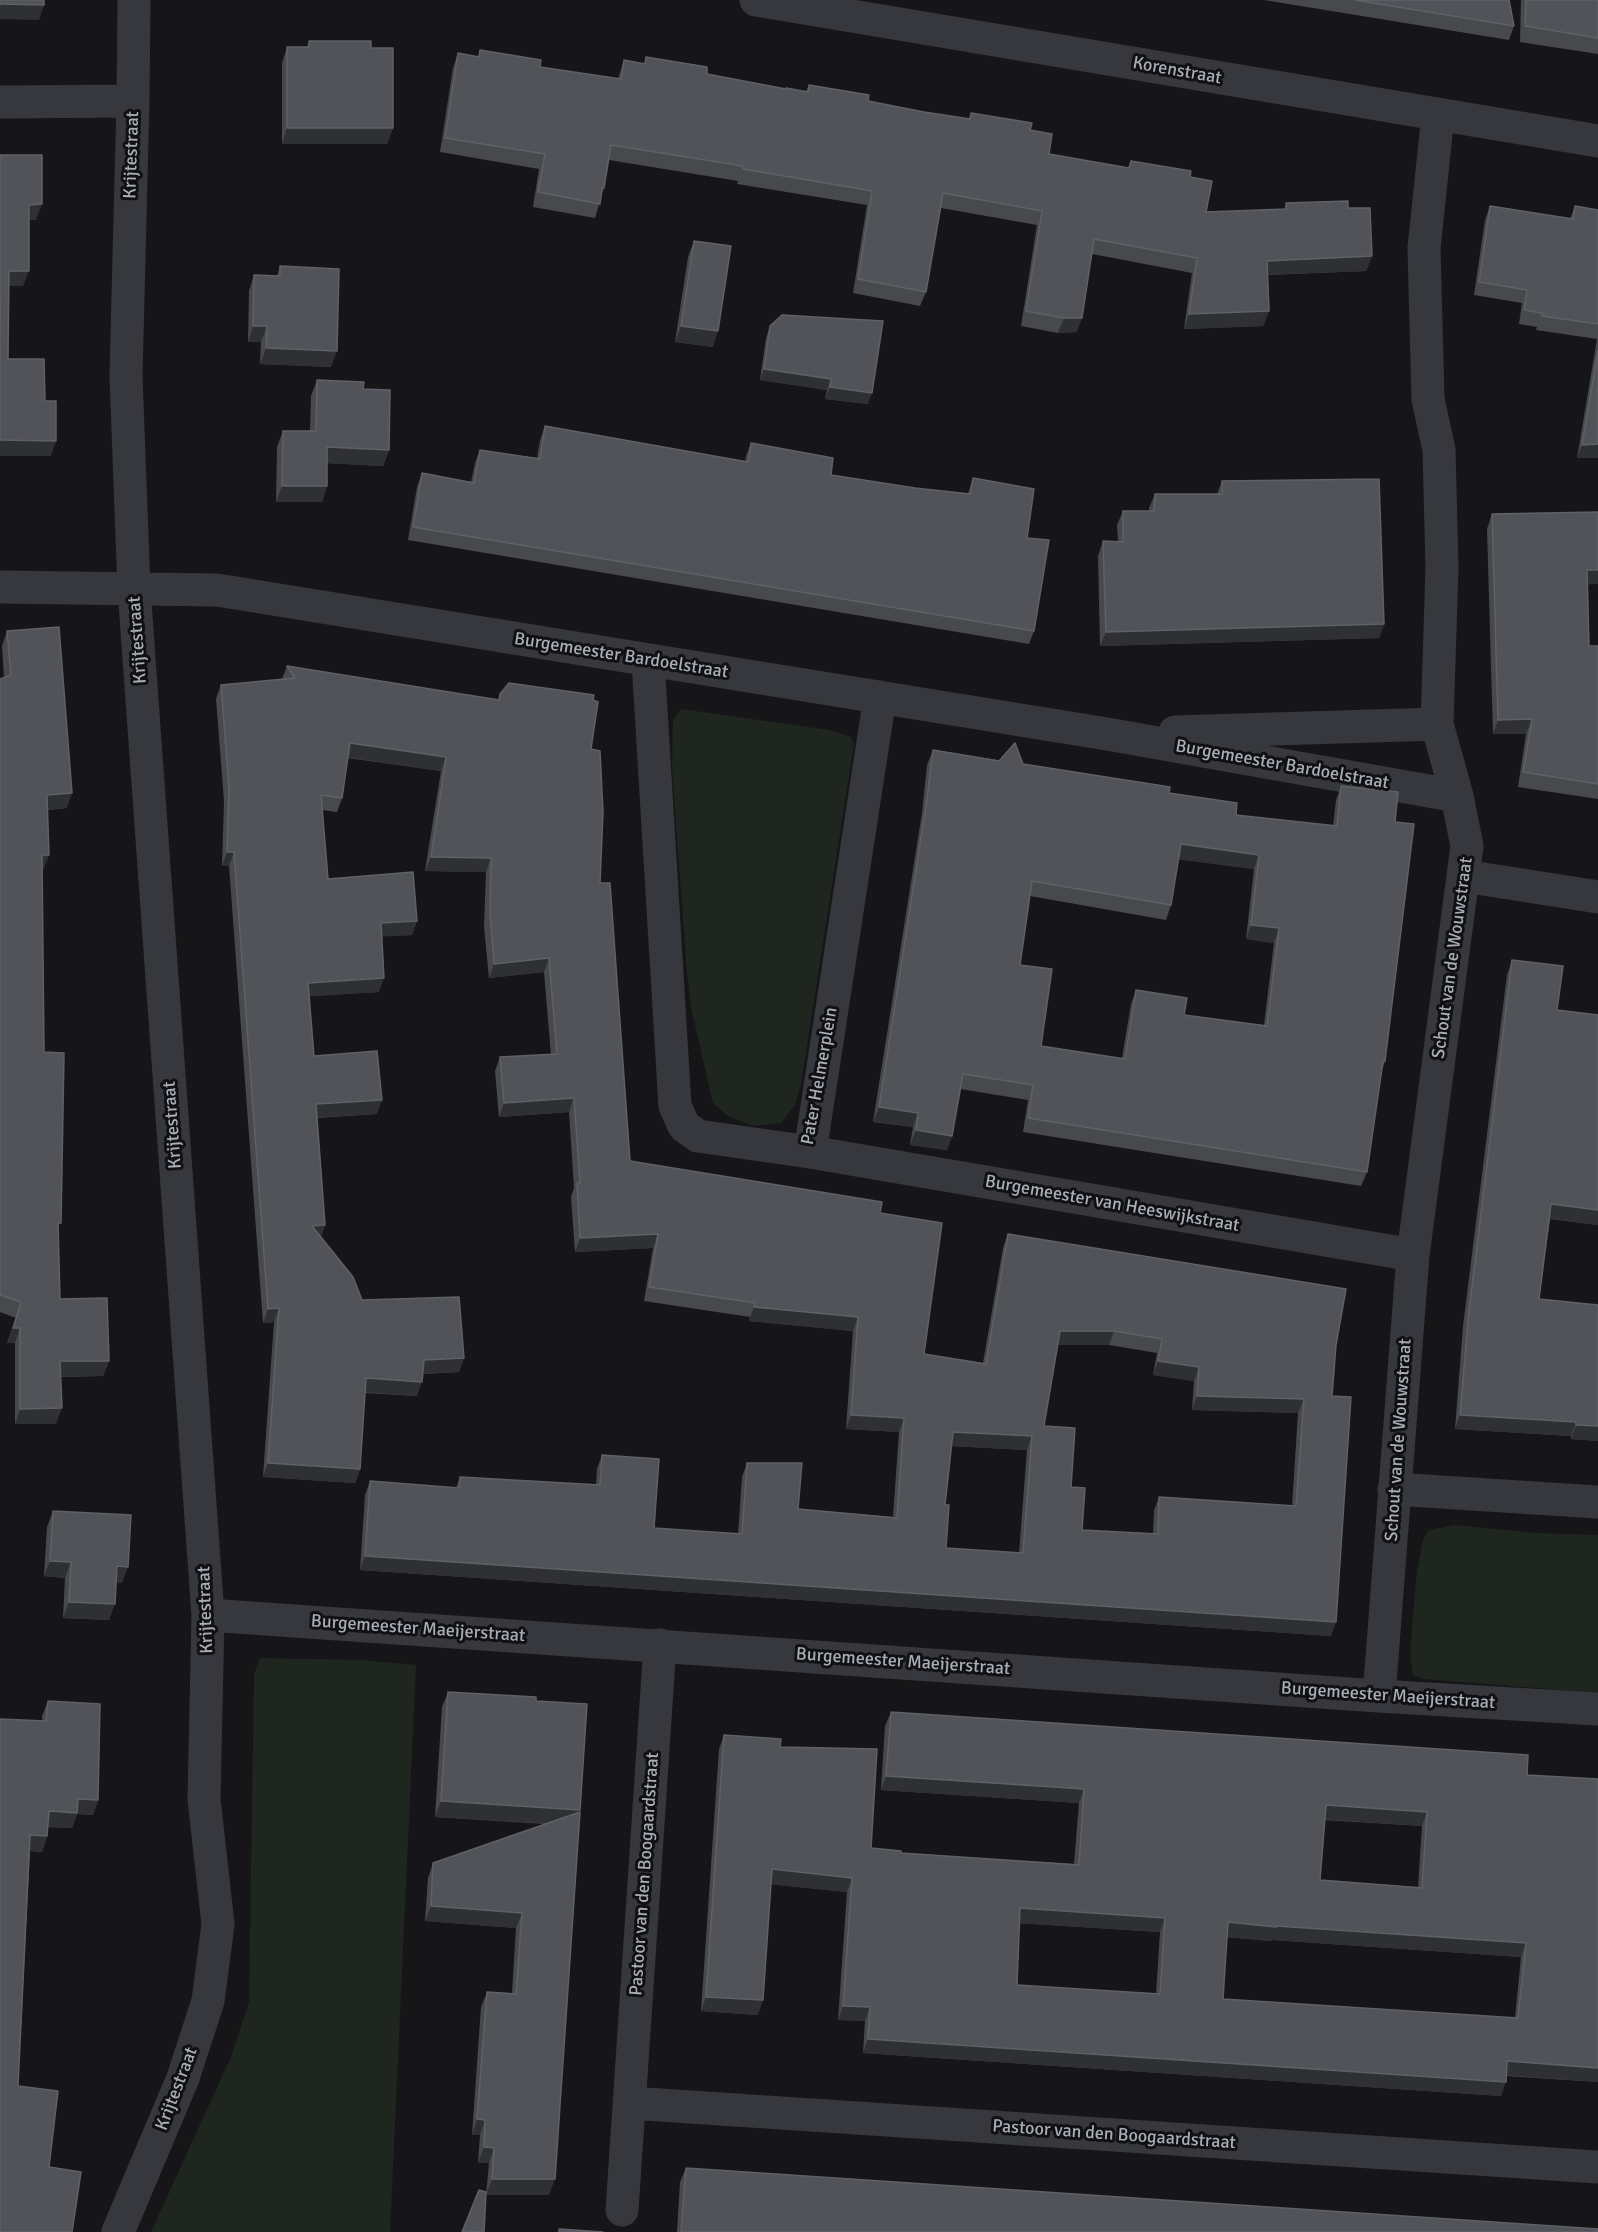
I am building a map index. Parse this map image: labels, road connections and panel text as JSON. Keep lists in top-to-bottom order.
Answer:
{
  "streets": {
    "street": [
      "Korenstraat",
      "Krijtestraat",
      "Burgemeester Bardoelstraat",
      "Schout van de Wouwstraat",
      "Pater Helmerplein",
      "Burgemeester van Heeswijkstraat",
      "Burgemeester Maeijerstraat",
      "Pastoor van den Boogaardstraat"
    ]
  },
  "crossings": [
    ["Korenstraat", "Schout van de Wouwstraat"],
    ["Krijtestraat", "Burgemeester Bardoelstraat"],
    ["Krijtestraat", "Burgemeester Maeijerstraat"],
    ["Burgemeester Bardoelstraat", "Schout van de Wouwstraat"],
    ["Burgemeester Bardoelstraat", "Pater Helmerplein"],
    ["Schout van de Wouwstraat", "Burgemeester van Heeswijkstraat"],
    ["Schout van de Wouwstraat", "Burgemeester Maeijerstraat"],
    ["Pater Helmerplein", "Burgemeester van Heeswijkstraat"],
    ["Burgemeester Maeijerstraat", "Pastoor van den Boogaardstraat"]
  ]
}
